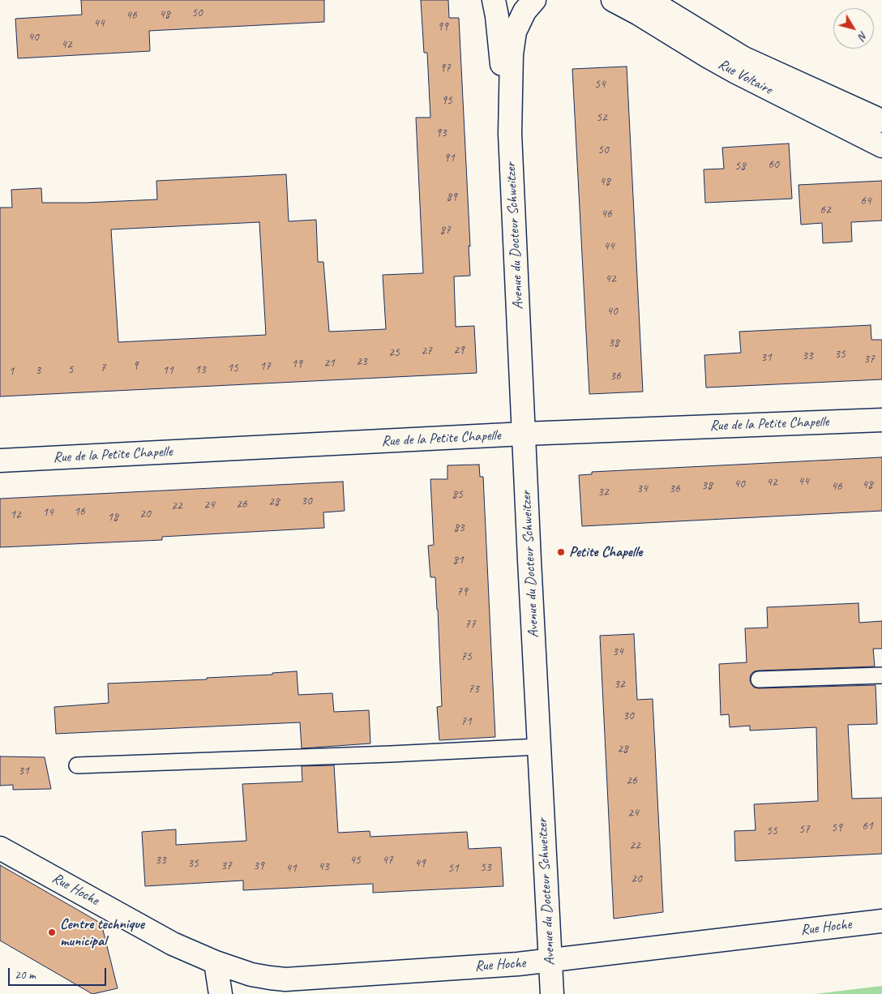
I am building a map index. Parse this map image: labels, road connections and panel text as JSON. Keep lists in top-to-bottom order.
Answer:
{
  "streets": {
    "street": [
      "Rue Voltaire",
      "Avenue du Docteur Schweitzer",
      "Rue de la Petite Chapelle",
      "Rue Hoche"
    ]
  },
  "crossings": [
    ["Avenue du Docteur Schweitzer", "Rue de la Petite Chapelle"],
    ["Avenue du Docteur Schweitzer", "Rue Hoche"]
  ],
  "places": ["Petite Chapelle", "Centre technique municipal"],
  "house_numbers": [
    "50",
    "48",
    "46",
    "44",
    "99",
    "40",
    "42",
    "97",
    "54",
    "95",
    "52",
    "93",
    "50",
    "91",
    "60",
    "58",
    "48",
    "89",
    "64",
    "62",
    "46",
    "87",
    "44",
    "42",
    "40",
    "38",
    "29",
    "27",
    "25",
    "35",
    "33",
    "31",
    "37",
    "23",
    "21",
    "19",
    "9",
    "17",
    "7",
    "15",
    "5",
    "13",
    "3",
    "11",
    "1",
    "36",
    "44",
    "42",
    "40",
    "48",
    "38",
    "46",
    "34",
    "36",
    "32",
    "85",
    "30",
    "28",
    "26",
    "24",
    "22",
    "16",
    "14",
    "20",
    "12",
    "18",
    "83",
    "81",
    "79",
    "77",
    "34",
    "75",
    "32",
    "73",
    "30",
    "71",
    "28",
    "31",
    "26",
    "24",
    "61",
    "59",
    "57",
    "55",
    "22",
    "33",
    "45",
    "47",
    "35",
    "49",
    "37",
    "39",
    "43",
    "53",
    "41",
    "51",
    "20"
  ],
  "scale_bar": "20 m",
  "north": "bottom right"
}
